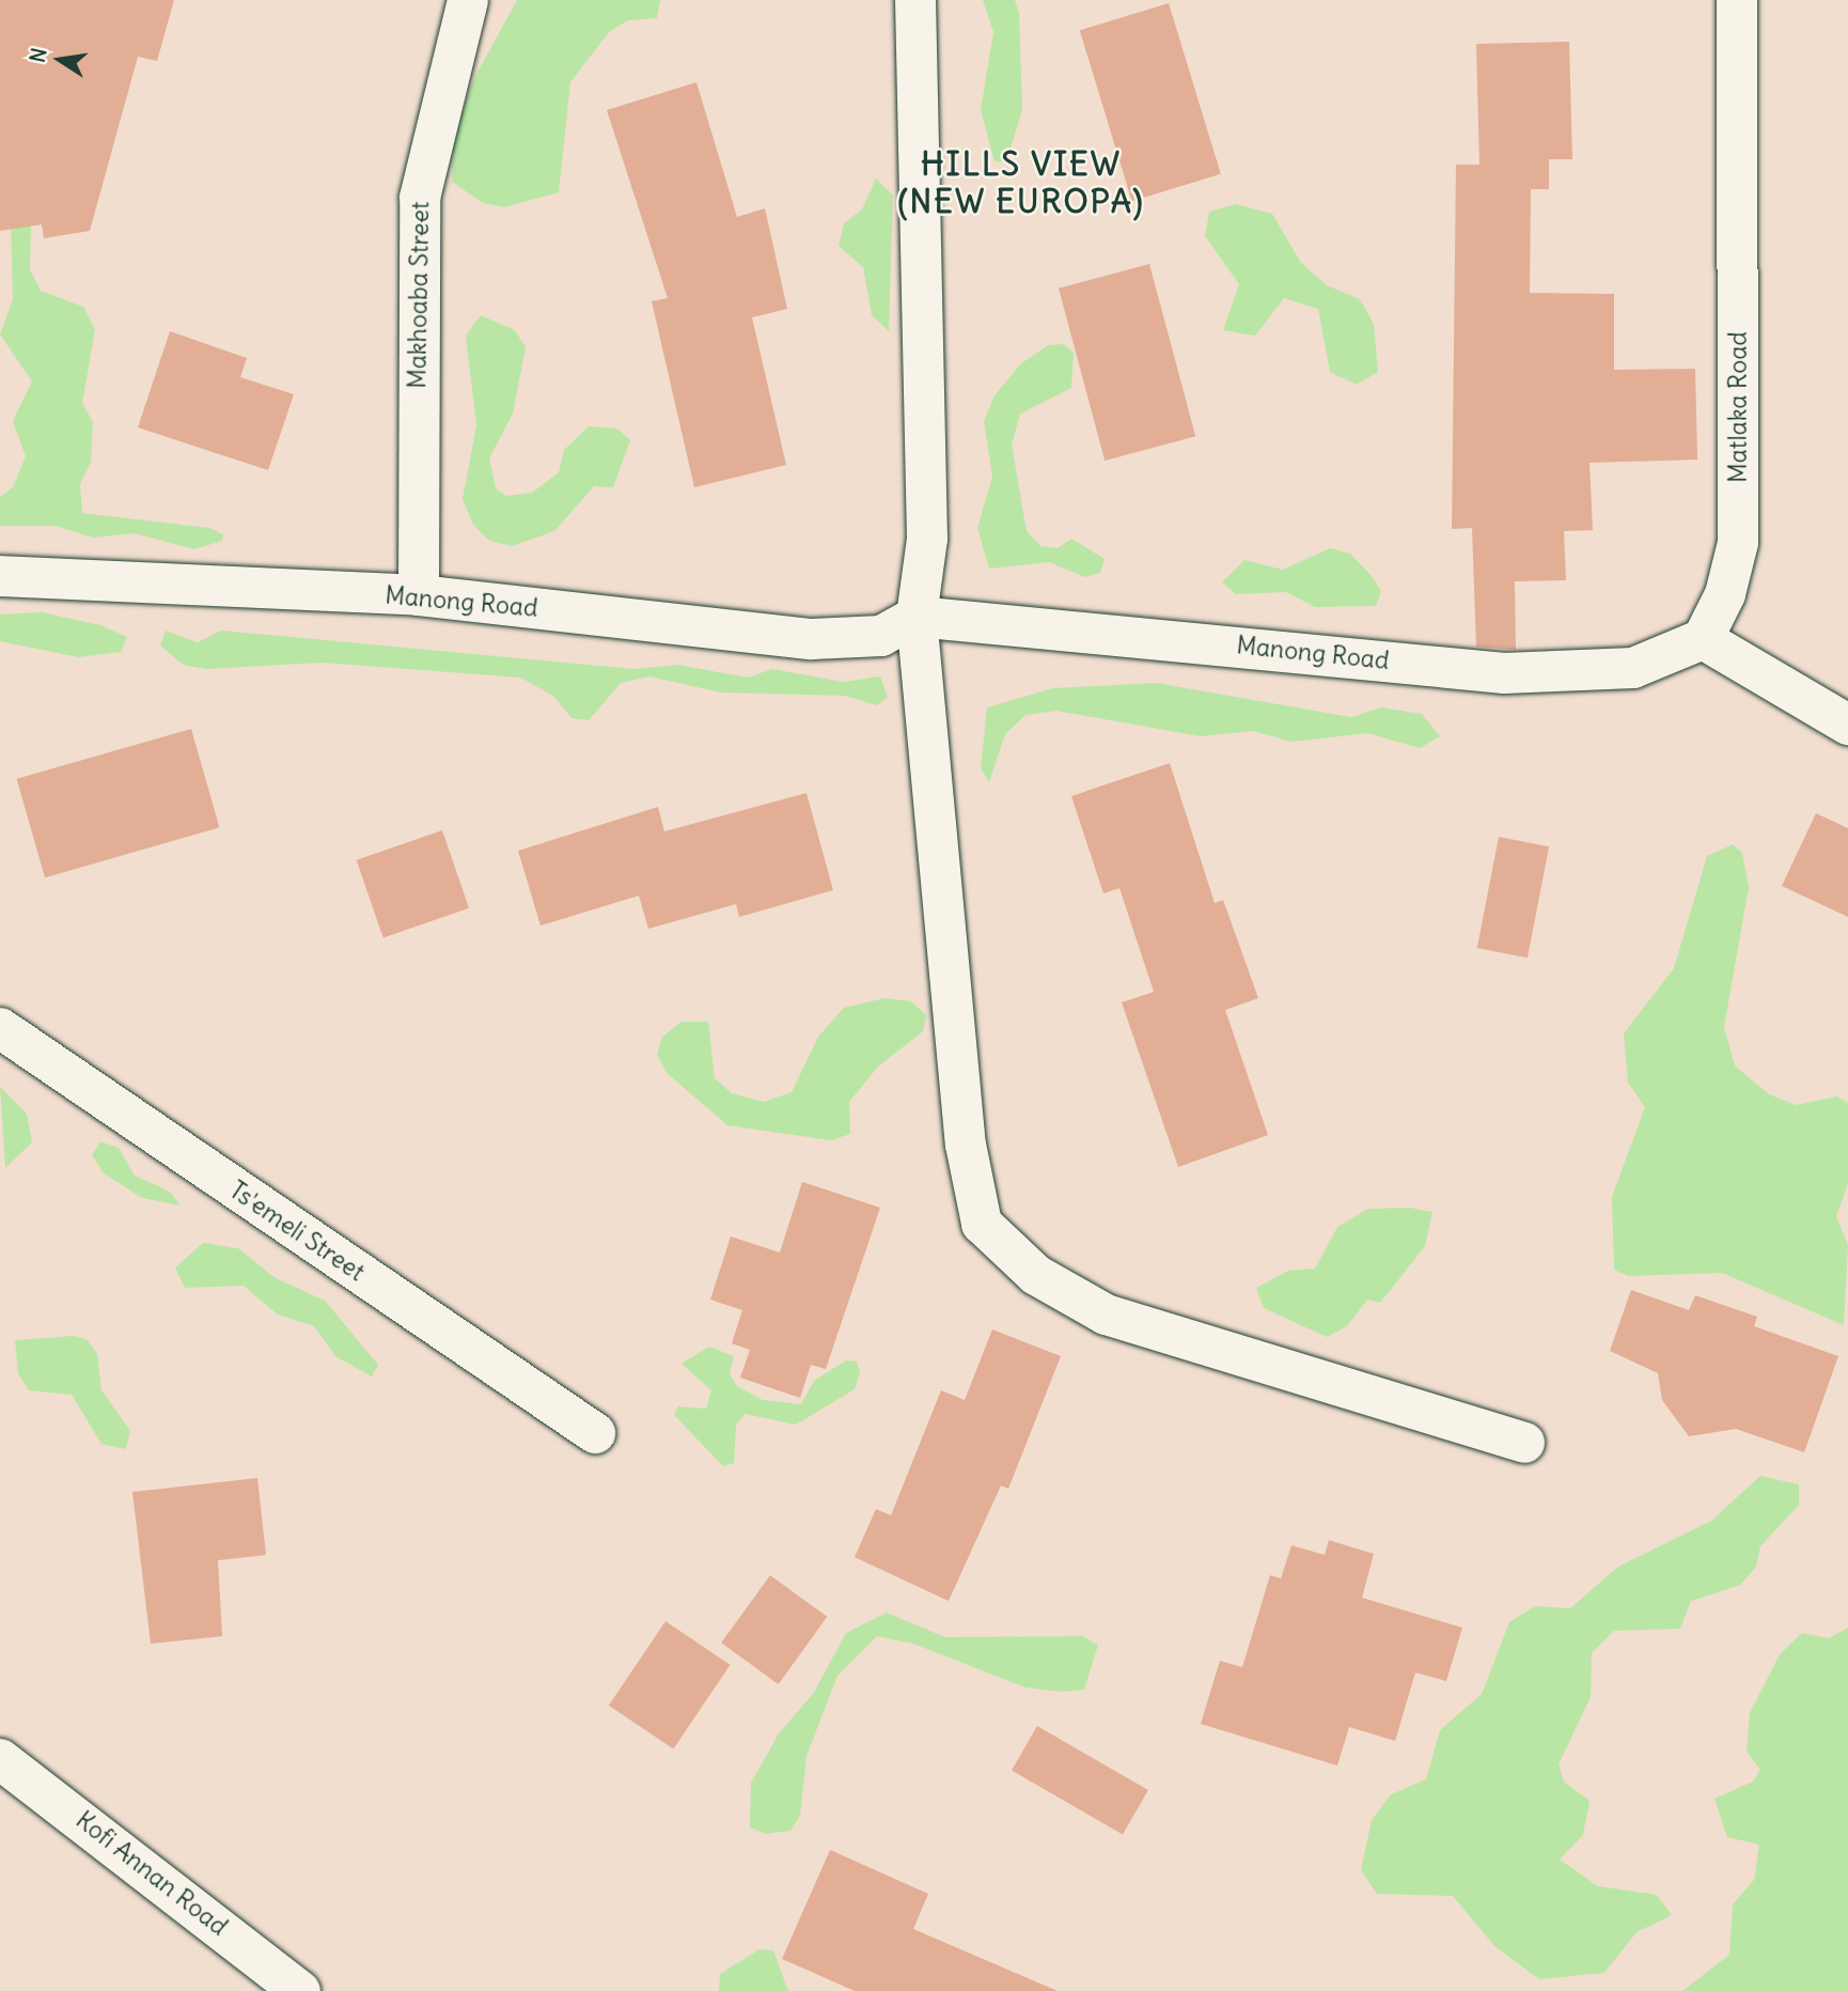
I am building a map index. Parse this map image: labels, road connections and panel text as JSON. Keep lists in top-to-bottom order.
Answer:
{
  "streets": {
    "street": [
      "Makhoaba Street",
      "Matlaka Road",
      "Manong Road",
      "Ts'emeli Street",
      "Kofi Annan Road"
    ]
  },
  "crossings": [
    ["Makhoaba Street", "Manong Road"],
    ["Matlaka Road", "Manong Road"]
  ],
  "districts": ["HILLS VIEW (NEW EUROPA)"],
  "north": "left"
}
